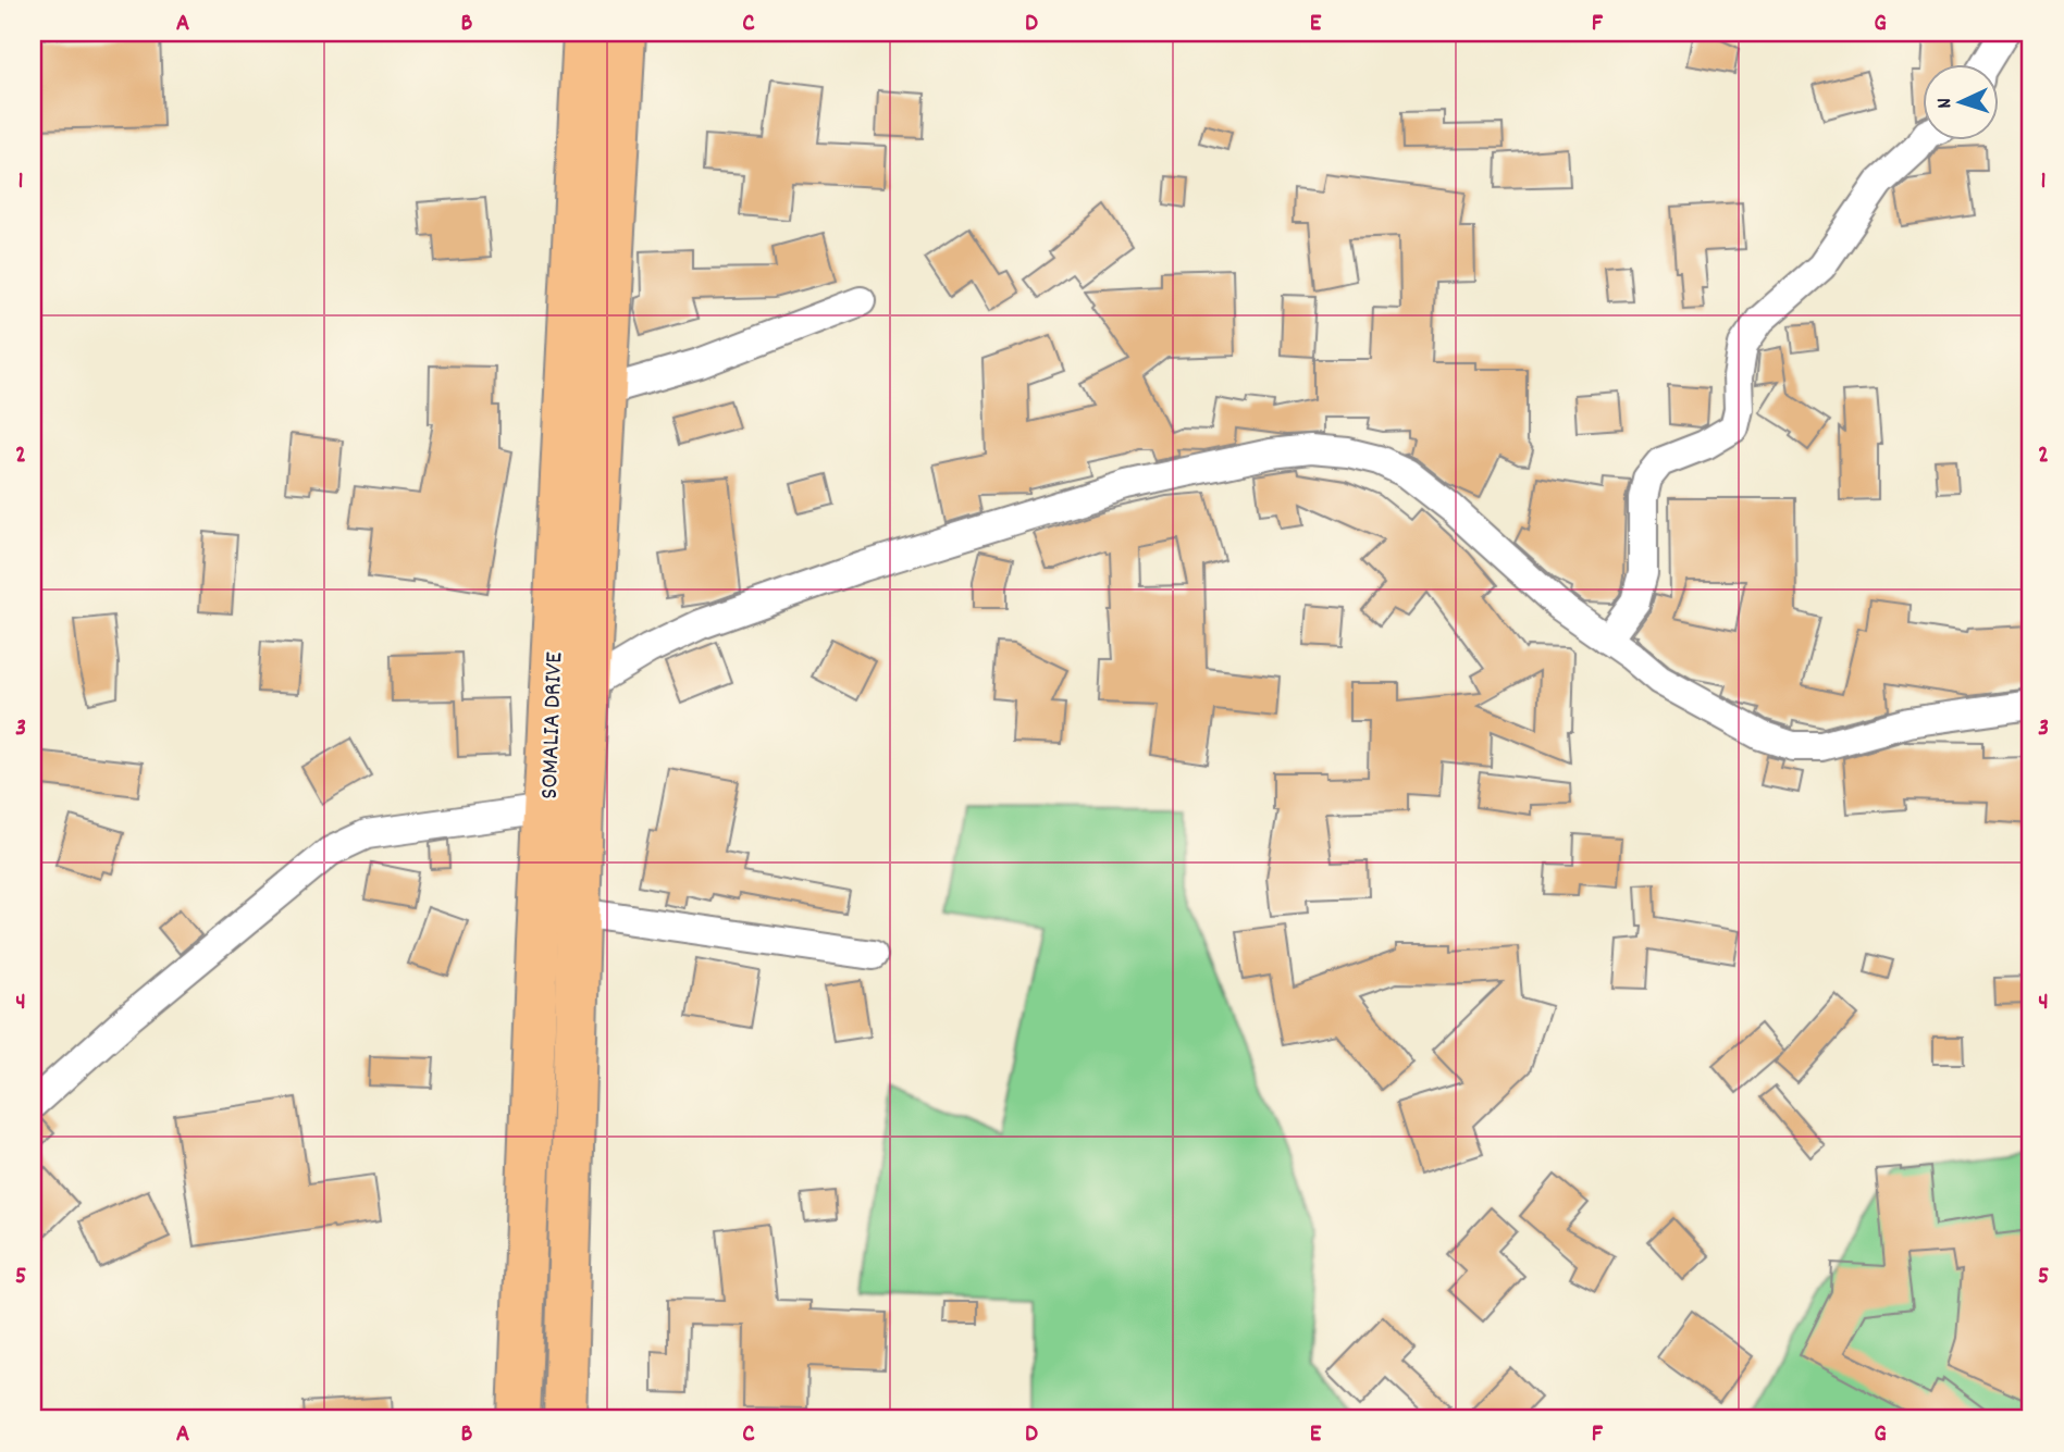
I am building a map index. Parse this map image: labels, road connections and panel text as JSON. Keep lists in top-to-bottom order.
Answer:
{
  "streets": {
    "main road": ["SOMALIA DRIVE"]
  },
  "north": "left",
  "grid": {
    "columns": [
      "A",
      "B",
      "C",
      "D",
      "E",
      "F",
      "G"
    ],
    "rows": [
      "1",
      "2",
      "3",
      "4",
      "5"
    ]
  }
}
